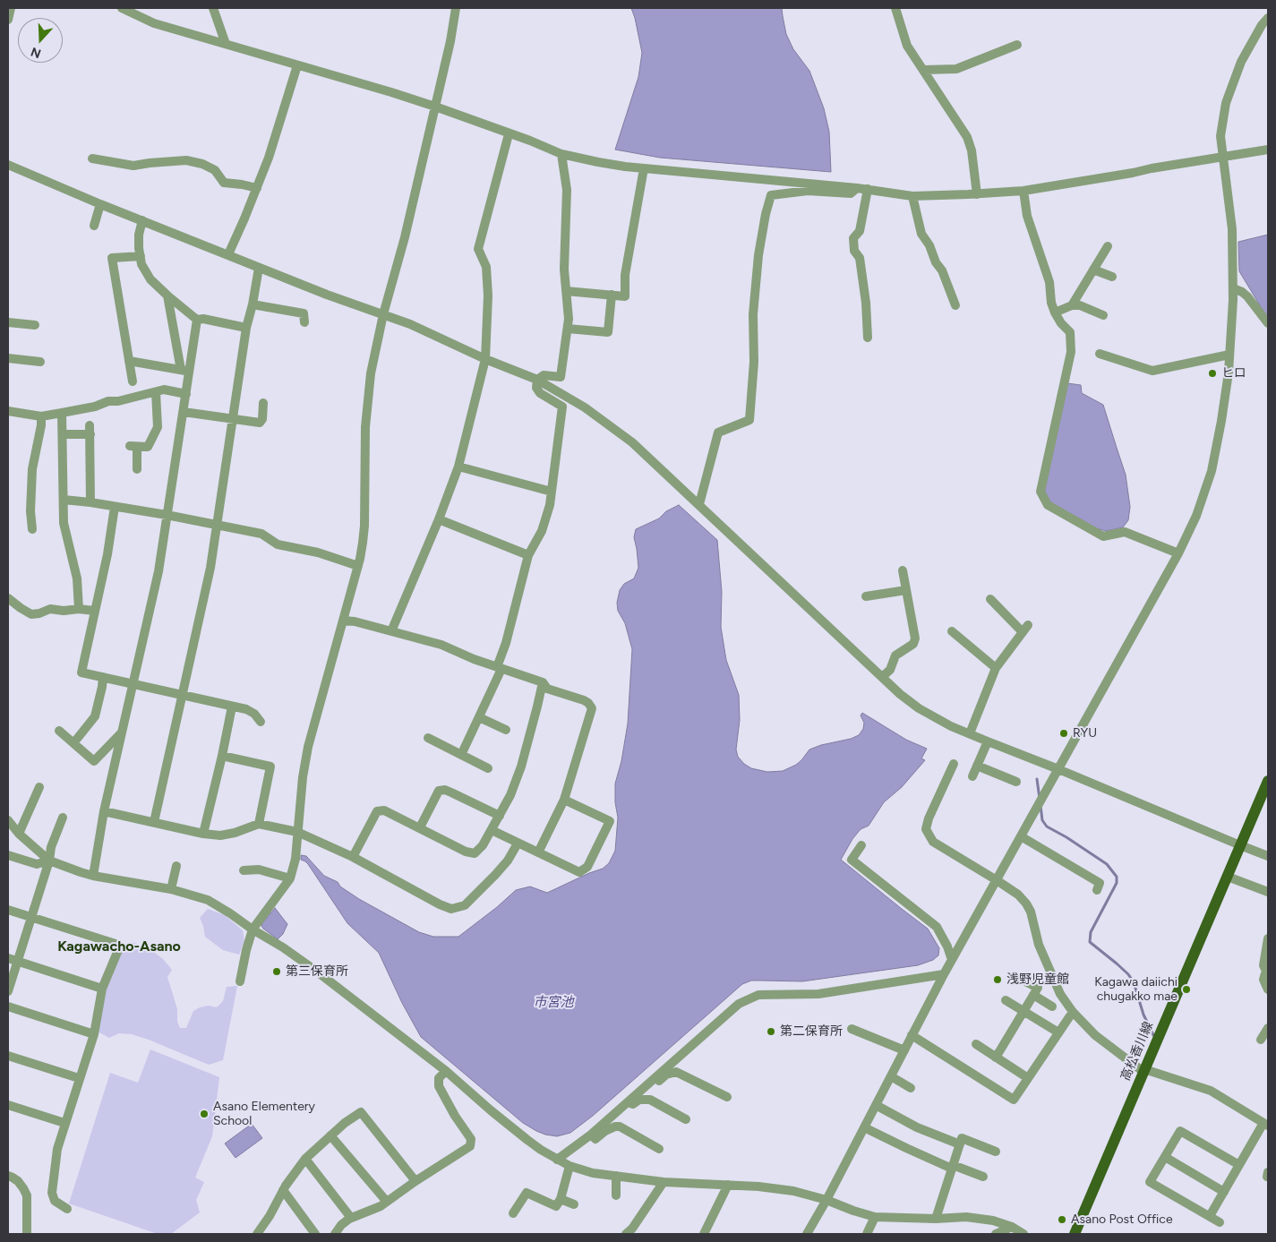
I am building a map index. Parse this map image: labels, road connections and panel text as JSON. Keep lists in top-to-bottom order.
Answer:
{
  "streets": {
    "main road": ["高松香川線"]
  },
  "districts": ["Kagawacho-Asano"],
  "water": ["市宮池"],
  "places": [
    "ヒロ",
    "RYU",
    "第三保育所",
    "浅野児童館",
    "Kagawa daiichi chugakko mae",
    "第二保育所",
    "Asano Elementery School",
    "Asano Post Office"
  ],
  "north": "bottom"
}
